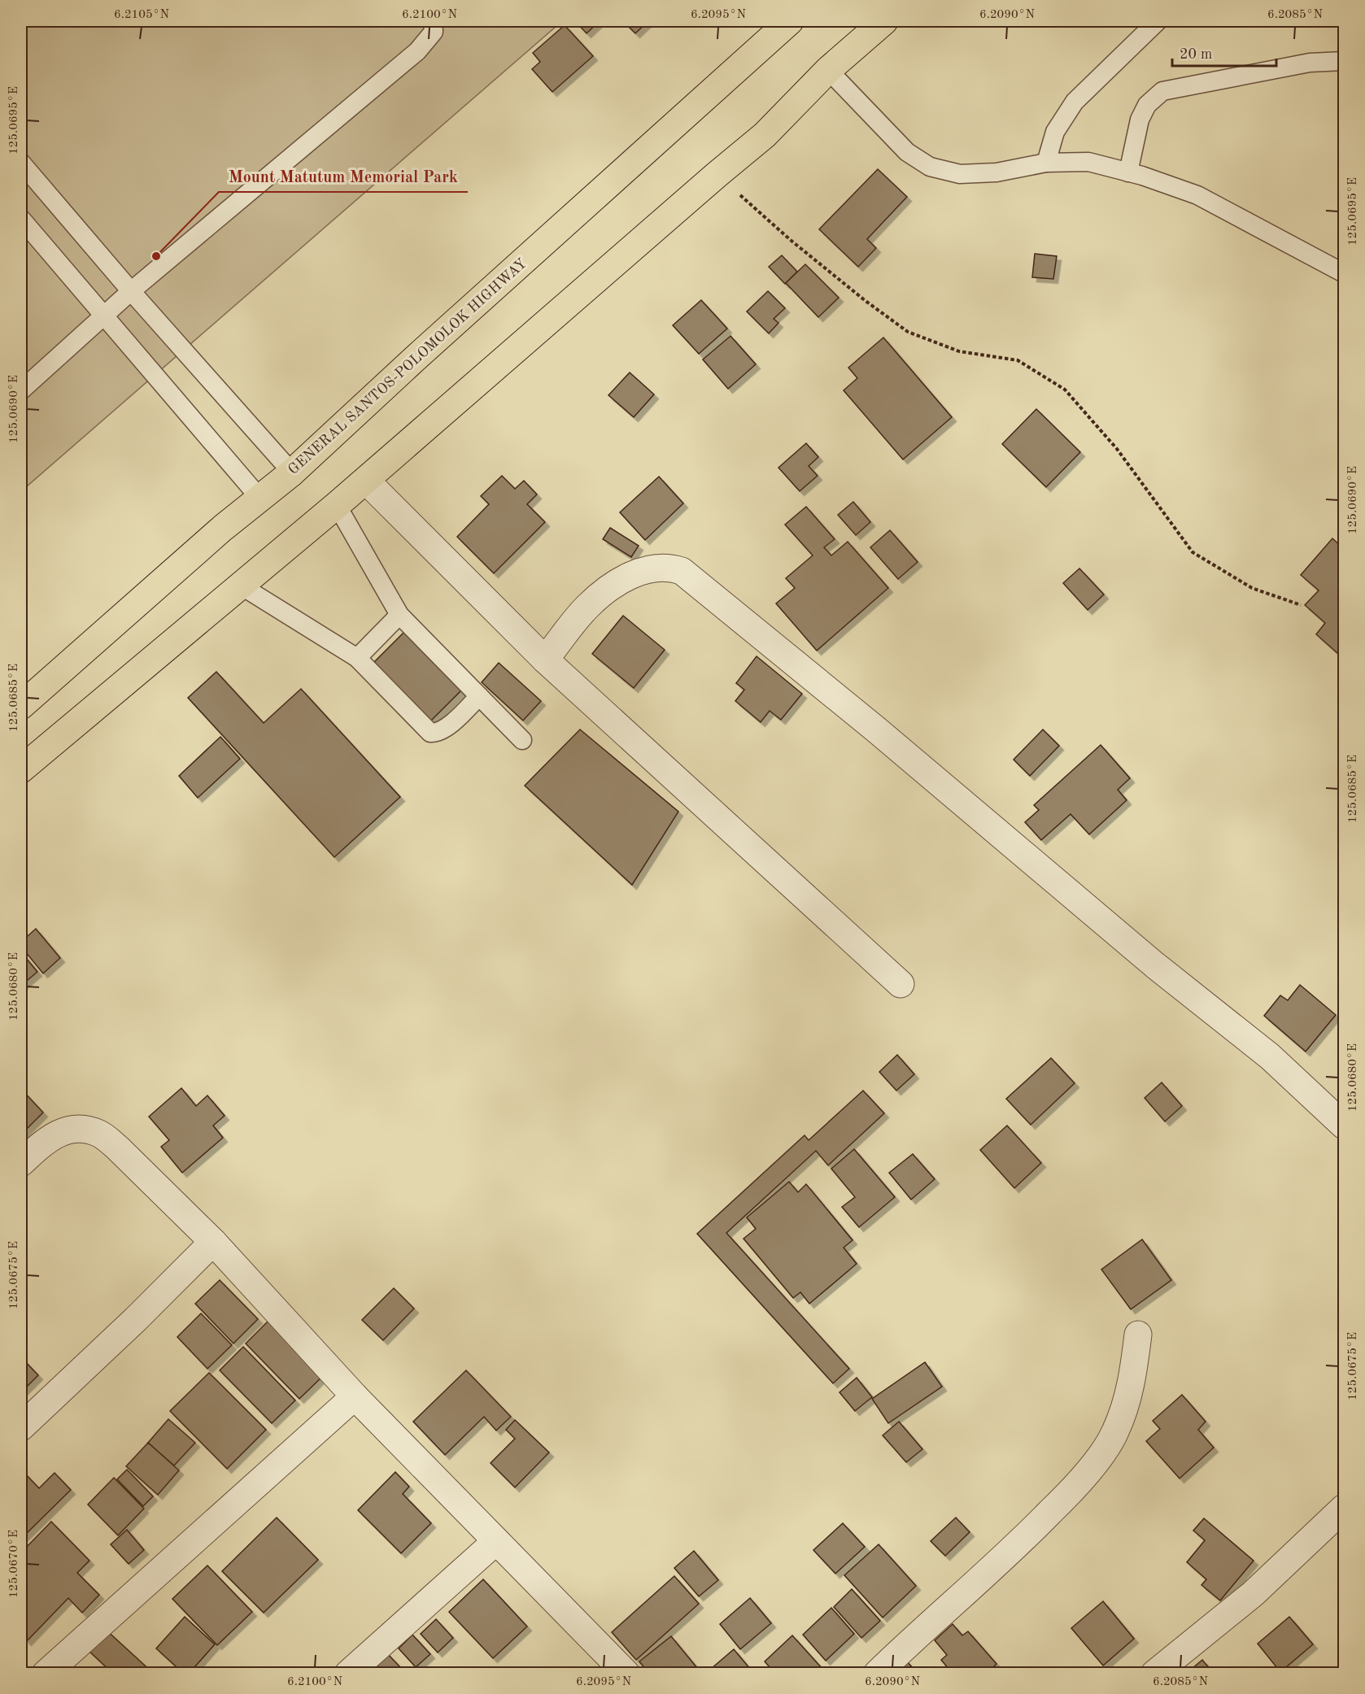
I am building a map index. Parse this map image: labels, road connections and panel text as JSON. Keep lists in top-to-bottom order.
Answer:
{
  "streets": {
    "highway": ["GENERAL SANTOS-POLOMOLOK HIGHWAY"]
  },
  "places": ["Mount Matutum Memorial Park"],
  "scale_bar": "20 m",
  "coordinates": [
    "6.2105°N",
    "6.2100°N",
    "6.2095°N",
    "6.2090°N",
    "6.2085°N",
    "125.0695°E",
    "125.0690°E",
    "125.0685°E",
    "125.0680°E",
    "125.0675°E",
    "125.0670°E"
  ]
}
